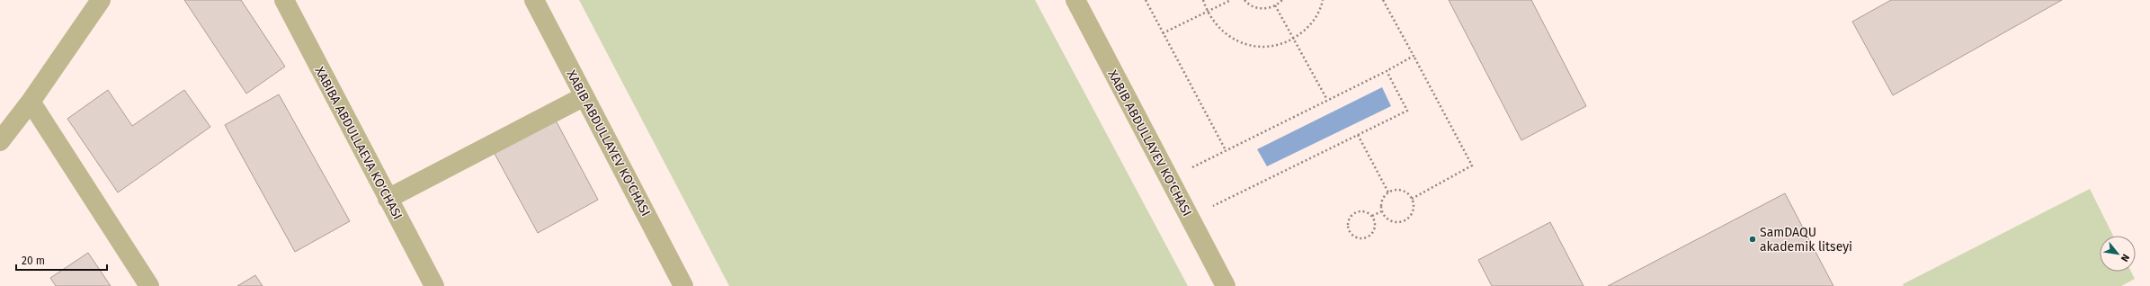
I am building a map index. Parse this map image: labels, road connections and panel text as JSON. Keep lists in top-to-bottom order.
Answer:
{
  "streets": {
    "street": ["XABIBA ABDULLAEVA KO'CHASI", "XABIB ABDULLAYEV KO'CHASI"]
  },
  "places": ["SamDAQU akademik litseyi"],
  "scale_bar": "20 m",
  "north": "bottom right"
}
